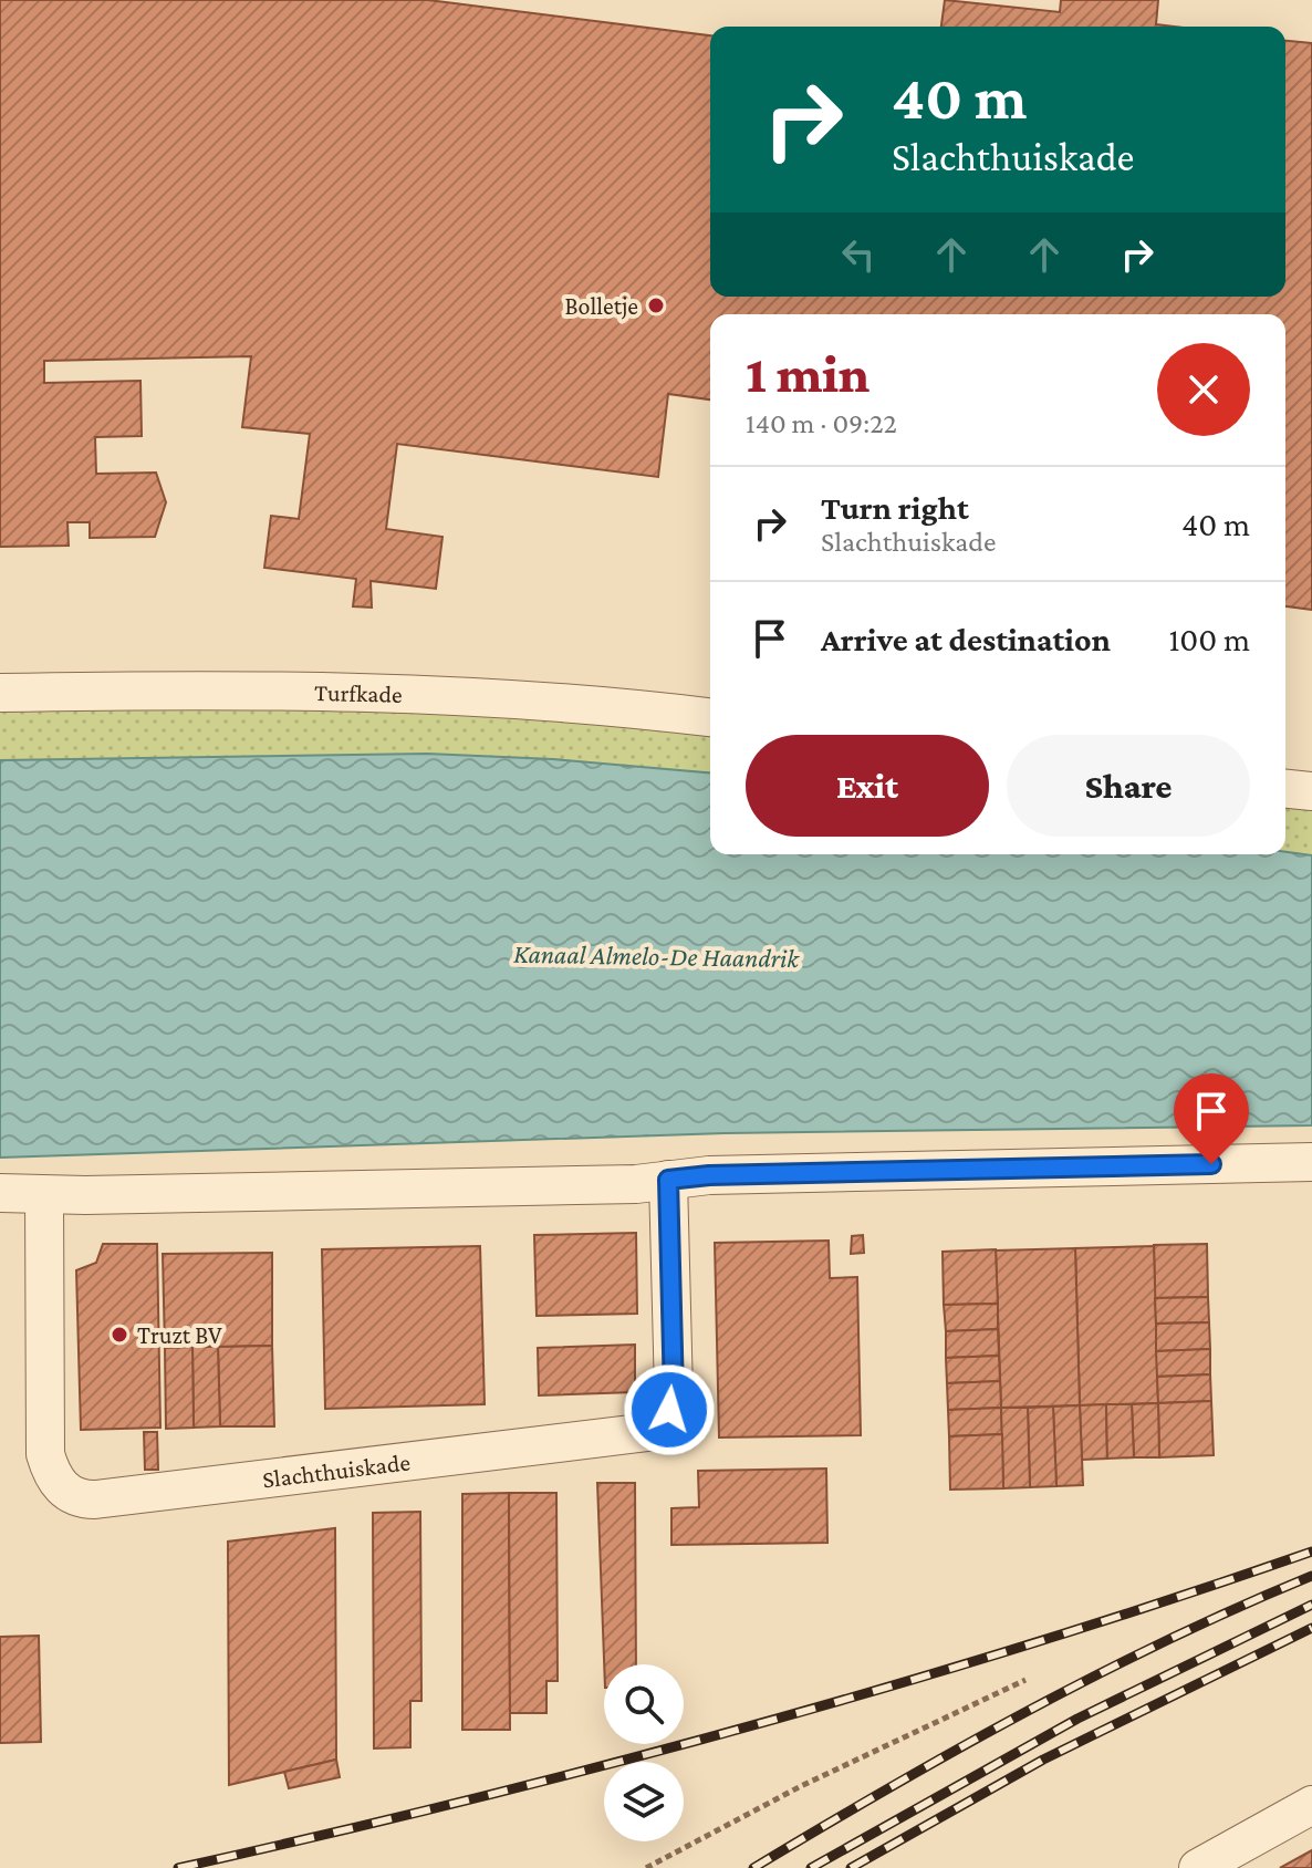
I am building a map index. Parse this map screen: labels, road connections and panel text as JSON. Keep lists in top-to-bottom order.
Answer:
{
  "streets": {
    "street": ["Turfkade", "Slachthuiskade"]
  },
  "water": ["Kanaal Almelo-De Haandrik"],
  "places": ["Bolletje", "Truzt BV"],
  "page": {
    "turn": ["40 m", "Slachthuiskade"],
    "heading": ["1 min", "140 m · 09:22"],
    "list": [
      {
        "name": "Turn right",
        "note": "Slachthuiskade",
        "value": "40 m"
      },
      {
        "name": "Arrive at destination",
        "value": "100 m"
      }
    ],
    "buttons": ["Exit", "Share"]
  }
}
